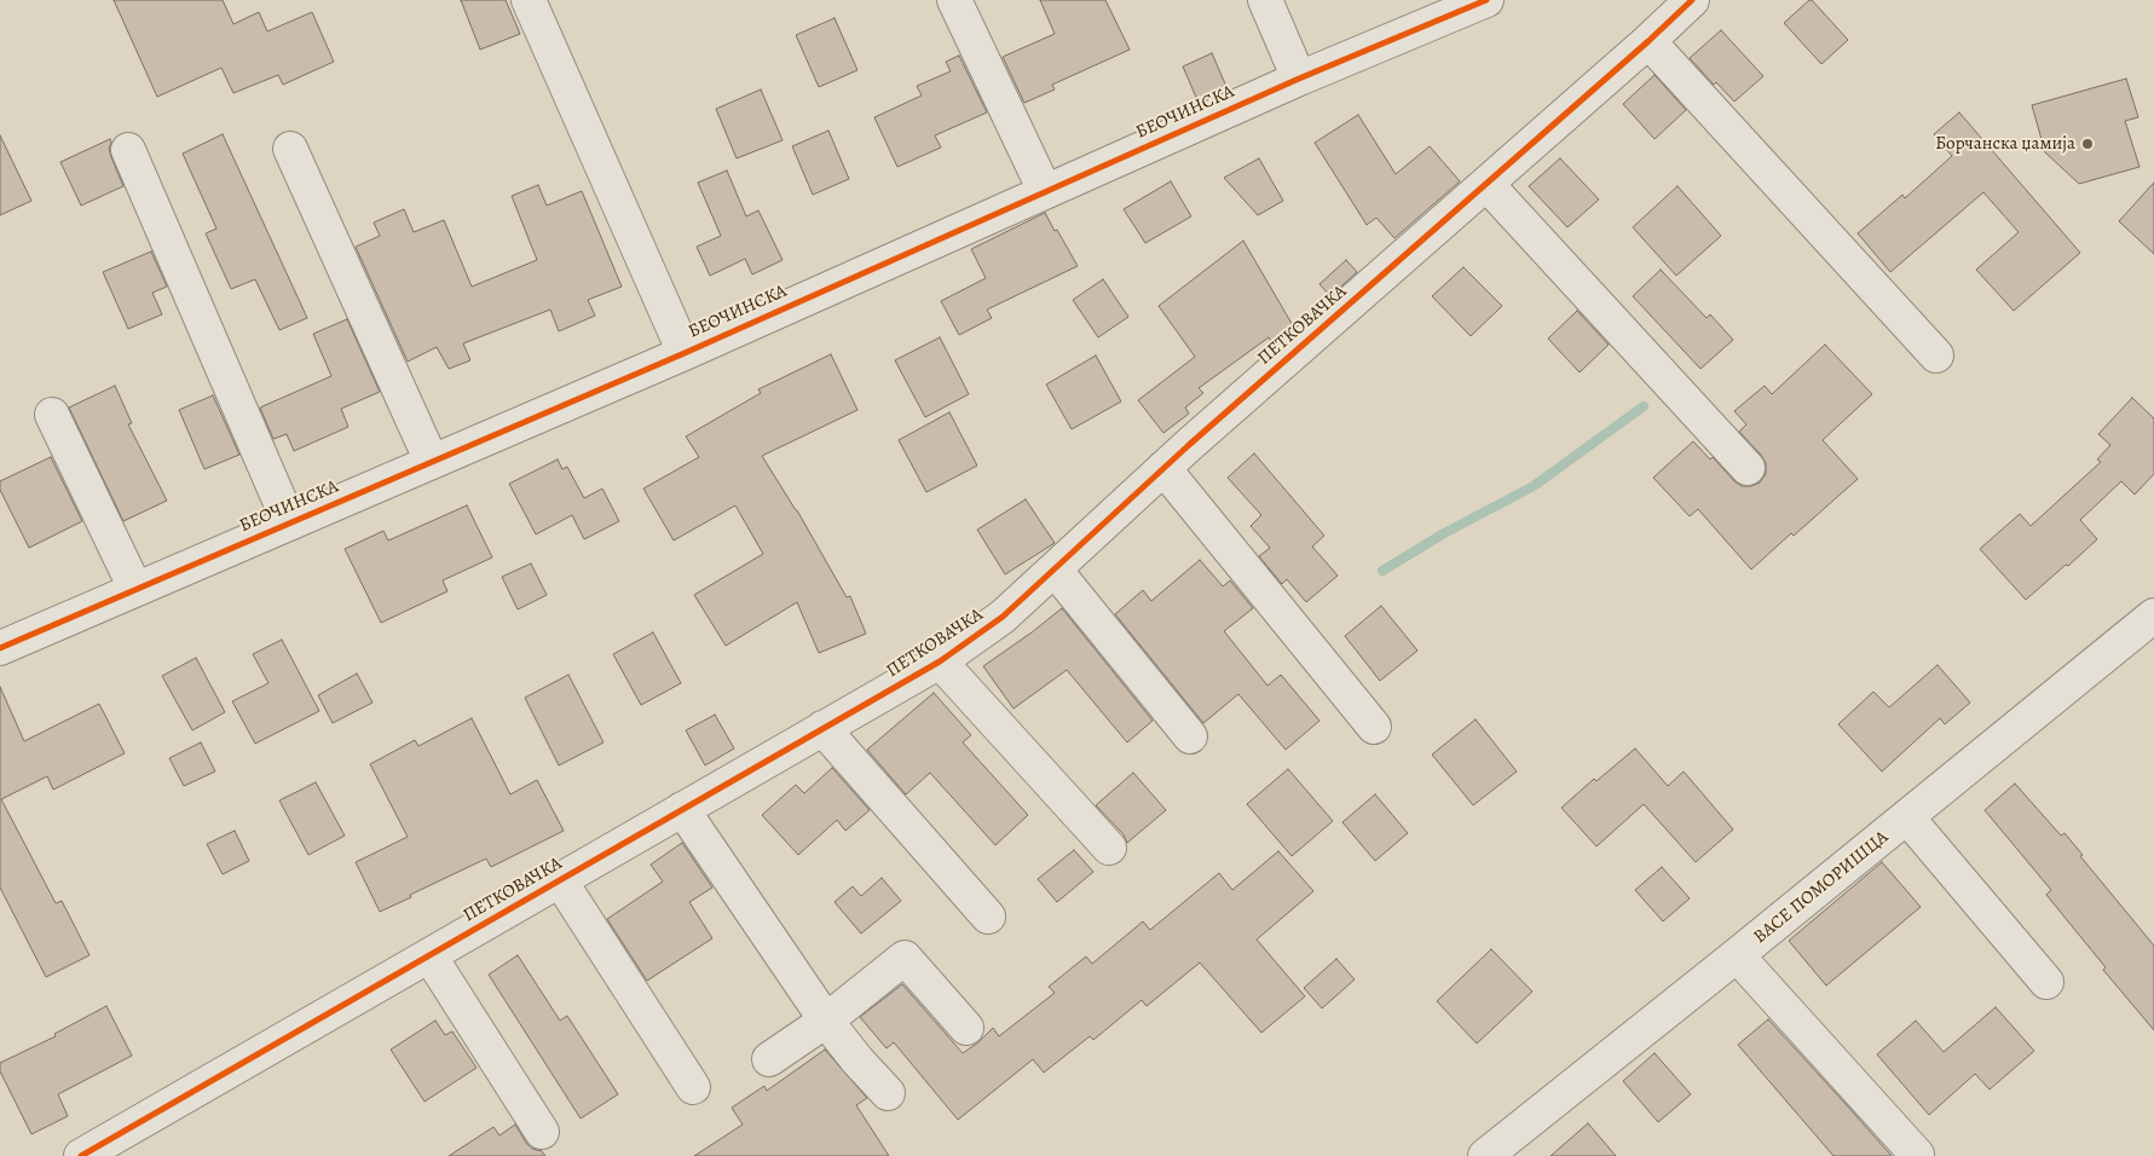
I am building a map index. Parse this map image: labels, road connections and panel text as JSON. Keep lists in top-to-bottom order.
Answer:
{
  "streets": {
    "street": ["БЕОЧИНСКА", "ПЕТКОВАЧКА", "ВАСЕ ПОМОРИШЦА"]
  },
  "places": ["Борчанска џамија"]
}
